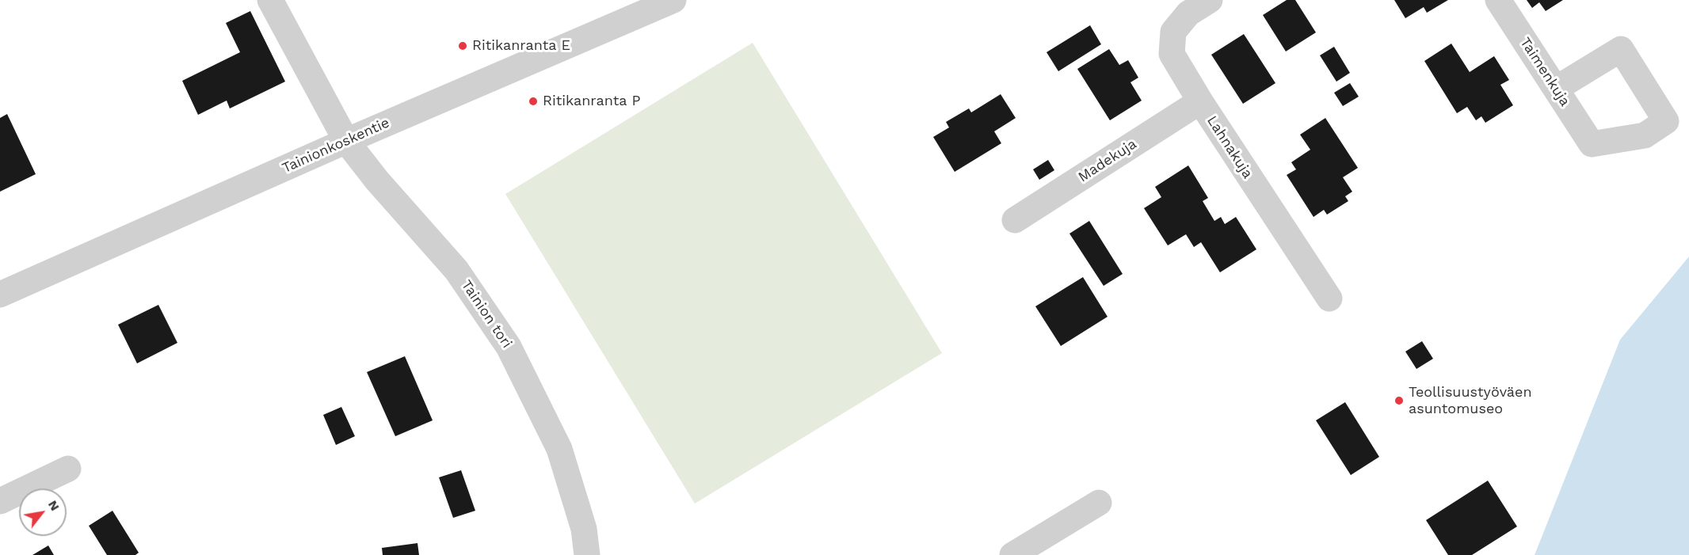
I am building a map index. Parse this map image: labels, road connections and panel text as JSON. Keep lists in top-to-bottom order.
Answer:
{
  "streets": {
    "street": [
      "Taimenkuja",
      "Tainionkoskentie",
      "Lahnakuja",
      "Madekuja",
      "Tainion tori"
    ]
  },
  "crossings": [
    ["Tainionkoskentie", "Tainion tori"],
    ["Lahnakuja", "Madekuja"]
  ],
  "places": ["Ritikanranta E", "Ritikanranta P", "Teollisuustyöväen asuntomuseo"],
  "north": "top right"
}
